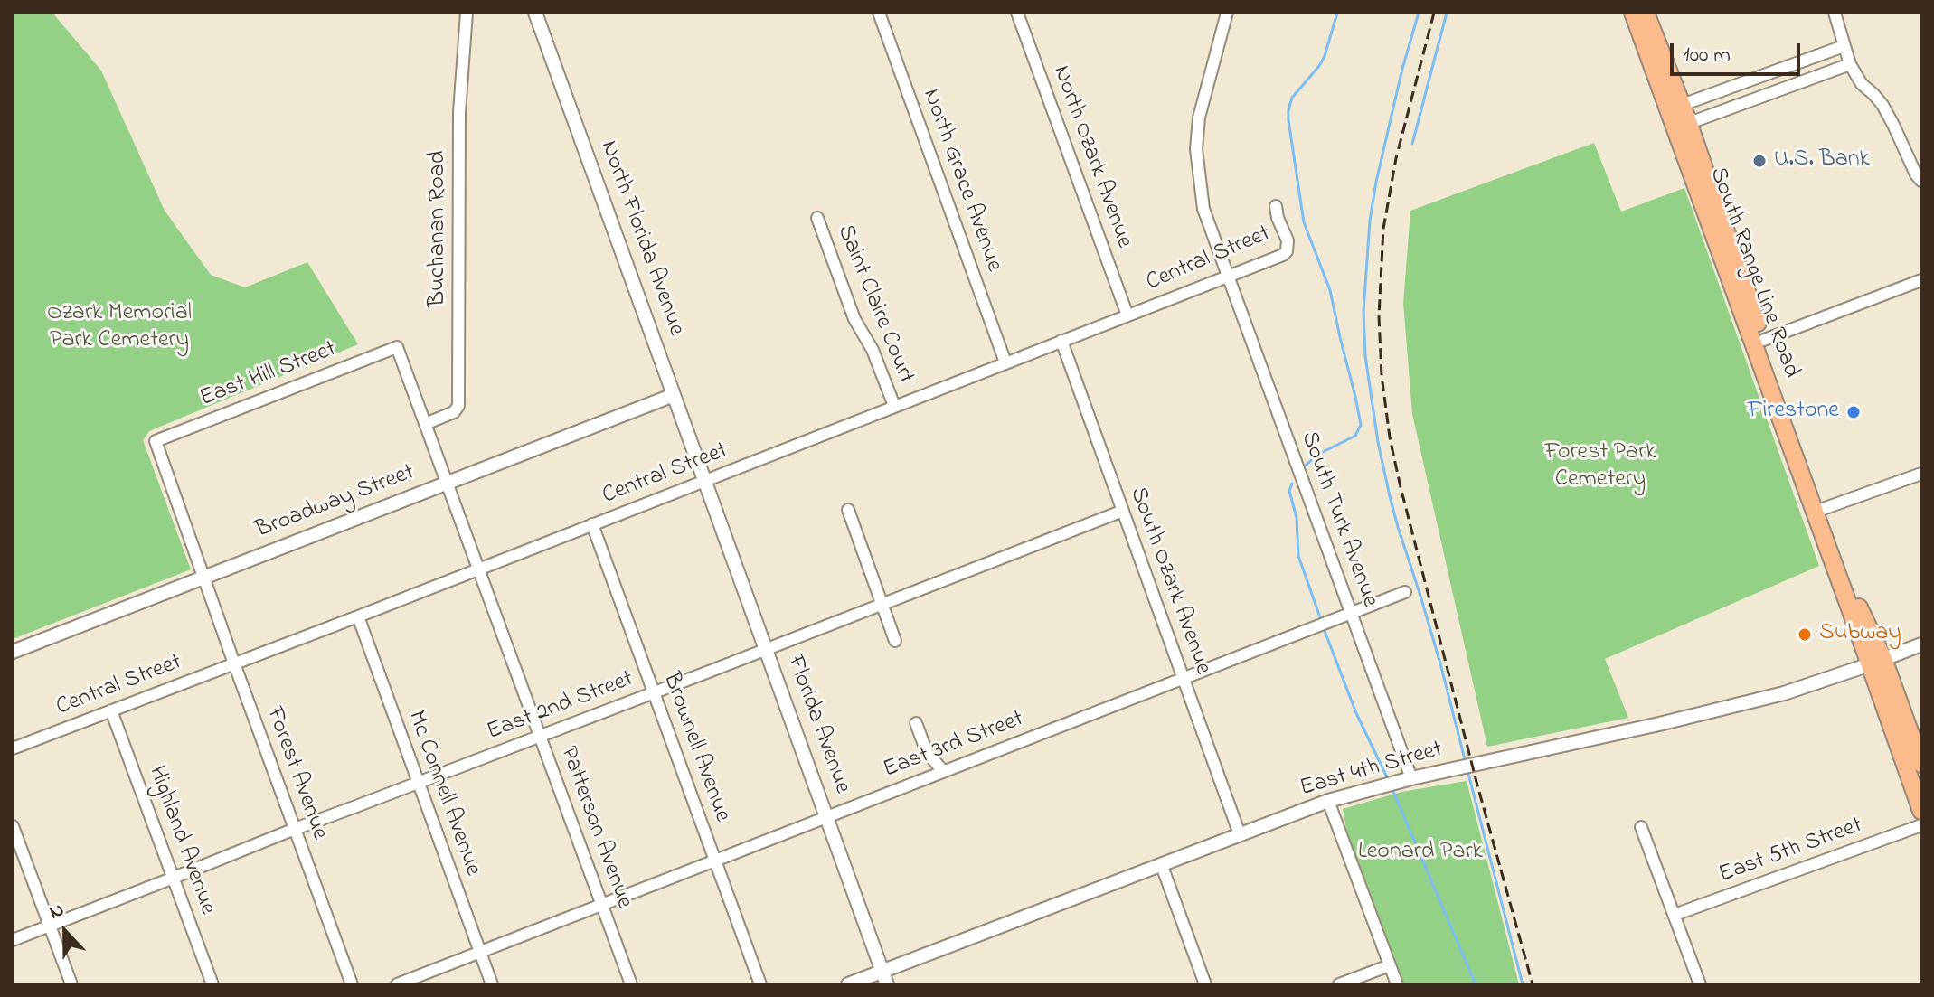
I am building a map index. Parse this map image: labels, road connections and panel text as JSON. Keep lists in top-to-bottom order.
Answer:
{
  "streets": {
    "main road": ["South Range Line Road"],
    "street": [
      "North Ozark Avenue",
      "North Grace Avenue",
      "Buchanan Road",
      "North Florida Avenue",
      "Central Street",
      "Saint Claire Court",
      "East Hill Street",
      "Broadway Street",
      "South Turk Avenue",
      "South Ozark Avenue",
      "East 2nd Street",
      "Florida Avenue",
      "East 3rd Street",
      "Brownell Avenue",
      "East 4th Street",
      "Forest Avenue",
      "Mc Connell Avenue",
      "Patterson Avenue",
      "Highland Avenue",
      "East 5th Street"
    ]
  },
  "crossings": [
    ["North Ozark Avenue", "Central Street"],
    ["North Grace Avenue", "Central Street"],
    ["Buchanan Road", "Patterson Avenue"],
    ["North Florida Avenue", "Central Street"],
    ["North Florida Avenue", "Broadway Street"],
    ["North Florida Avenue", "Florida Avenue"],
    ["Central Street", "Saint Claire Court"],
    ["Central Street", "South Turk Avenue"],
    ["Central Street", "South Ozark Avenue"],
    ["Central Street", "Florida Avenue"],
    ["Central Street", "Brownell Avenue"],
    ["Central Street", "Forest Avenue"],
    ["Central Street", "Mc Connell Avenue"],
    ["Central Street", "Patterson Avenue"],
    ["Central Street", "Highland Avenue"],
    ["South Range Line Road", "East 4th Street"],
    ["East Hill Street", "Forest Avenue"],
    ["East Hill Street", "Patterson Avenue"],
    ["Broadway Street", "Forest Avenue"],
    ["Broadway Street", "Patterson Avenue"],
    ["South Turk Avenue", "East 3rd Street"],
    ["South Turk Avenue", "East 4th Street"],
    ["South Ozark Avenue", "East 2nd Street"],
    ["South Ozark Avenue", "East 3rd Street"],
    ["South Ozark Avenue", "East 4th Street"],
    ["East 2nd Street", "Florida Avenue"],
    ["East 2nd Street", "Brownell Avenue"],
    ["East 2nd Street", "Forest Avenue"],
    ["East 2nd Street", "Mc Connell Avenue"],
    ["East 2nd Street", "Patterson Avenue"],
    ["East 2nd Street", "Highland Avenue"],
    ["Florida Avenue", "East 3rd Street"],
    ["Florida Avenue", "East 4th Street"],
    ["East 3rd Street", "Brownell Avenue"],
    ["East 3rd Street", "Mc Connell Avenue"],
    ["East 3rd Street", "Patterson Avenue"]
  ],
  "parks": ["Ozark Memorial Park Cemetery", "Forest Park Cemetery", "Leonard Park"],
  "places": ["U.S. Bank", "Firestone", "Subway"],
  "scale_bar": "100 m",
  "north": "top"
}
